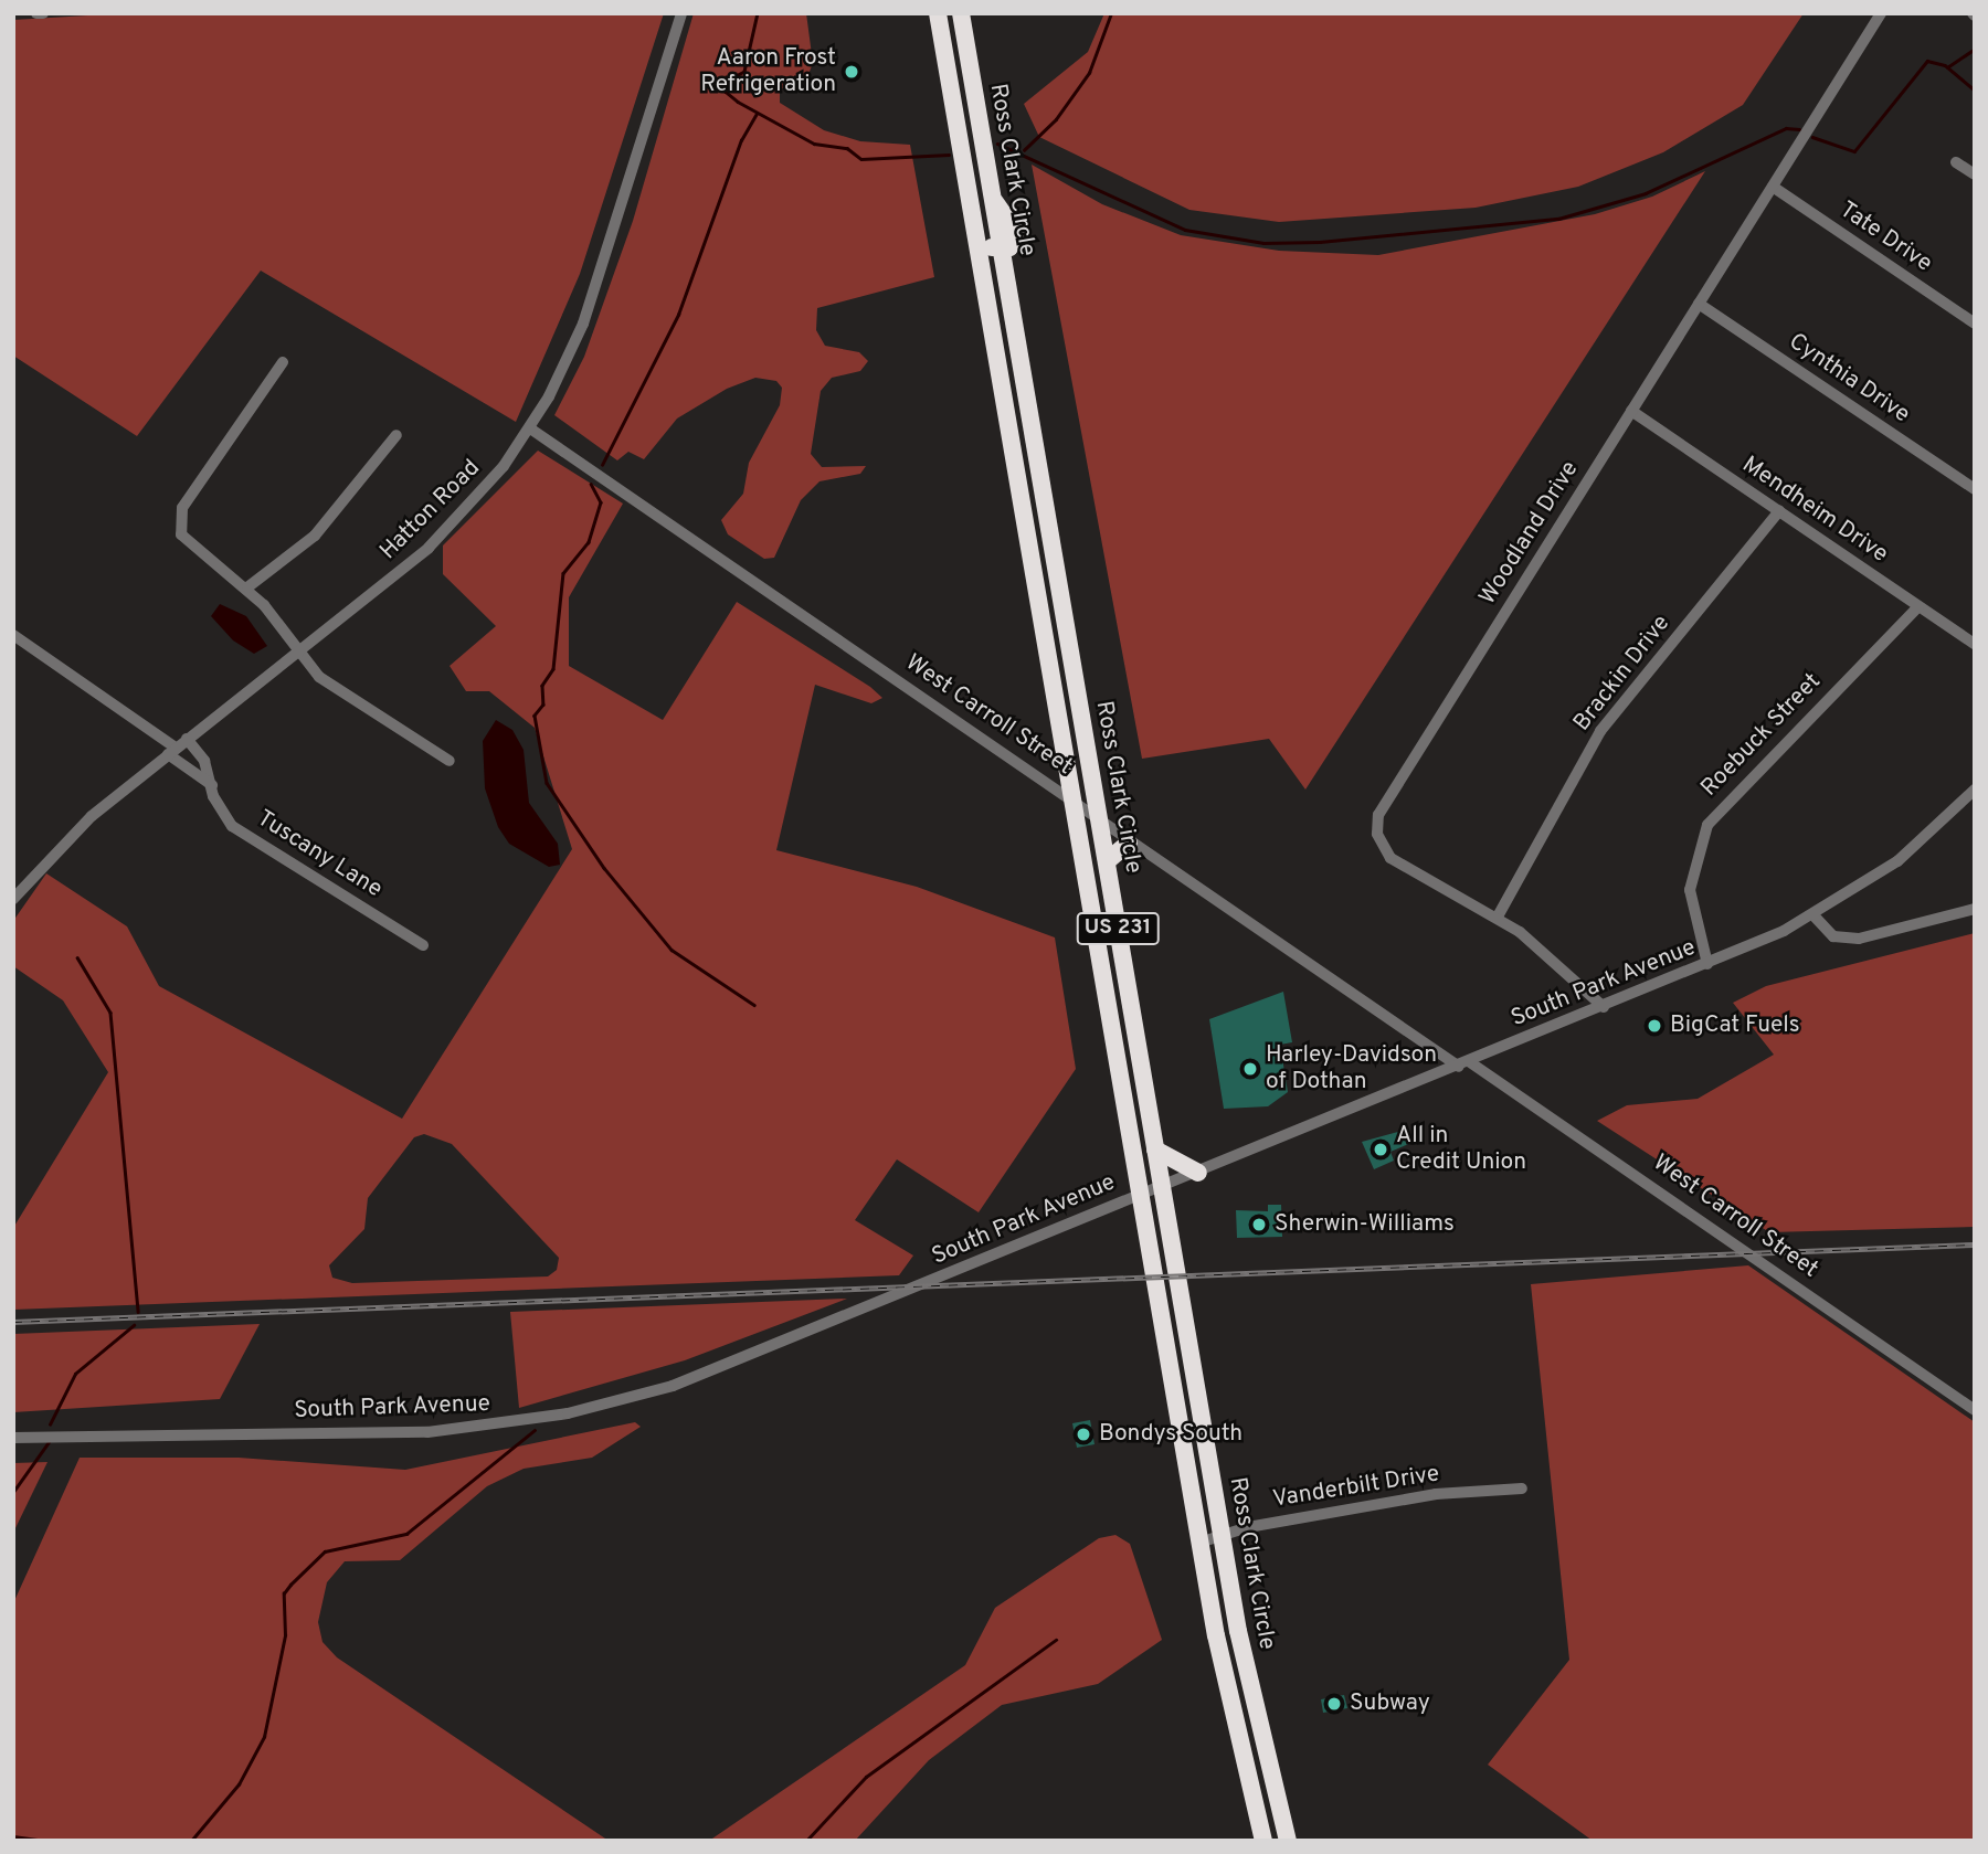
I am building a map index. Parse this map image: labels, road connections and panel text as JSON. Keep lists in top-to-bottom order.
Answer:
{
  "streets": {
    "highway": ["Ross Clark Circle", "US 231"],
    "street": [
      "Tate Drive",
      "Cynthia Drive",
      "Hatton Road",
      "Mendheim Drive",
      "Woodland Drive",
      "Brackin Drive",
      "West Carroll Street",
      "Roebuck Street",
      "Tuscany Lane",
      "South Park Avenue",
      "Vanderbilt Drive"
    ]
  },
  "crossings": [
    ["Ross Clark Circle", "West Carroll Street"],
    ["Ross Clark Circle", "South Park Avenue"],
    ["Ross Clark Circle", "Vanderbilt Drive"],
    ["Tate Drive", "Woodland Drive"],
    ["Cynthia Drive", "Woodland Drive"],
    ["Hatton Road", "West Carroll Street"],
    ["Hatton Road", "Tuscany Lane"],
    ["Mendheim Drive", "Woodland Drive"],
    ["Mendheim Drive", "Brackin Drive"],
    ["Mendheim Drive", "Roebuck Street"],
    ["Woodland Drive", "Brackin Drive"],
    ["Woodland Drive", "South Park Avenue"],
    ["West Carroll Street", "South Park Avenue"],
    ["Roebuck Street", "South Park Avenue"]
  ],
  "places": [
    "Aaron Frost Refrigeration",
    "BigCat Fuels",
    "Harley-Davidson of Dothan",
    "All in Credit Union",
    "Sherwin-Williams",
    "Bondys South",
    "Subway"
  ]
}
